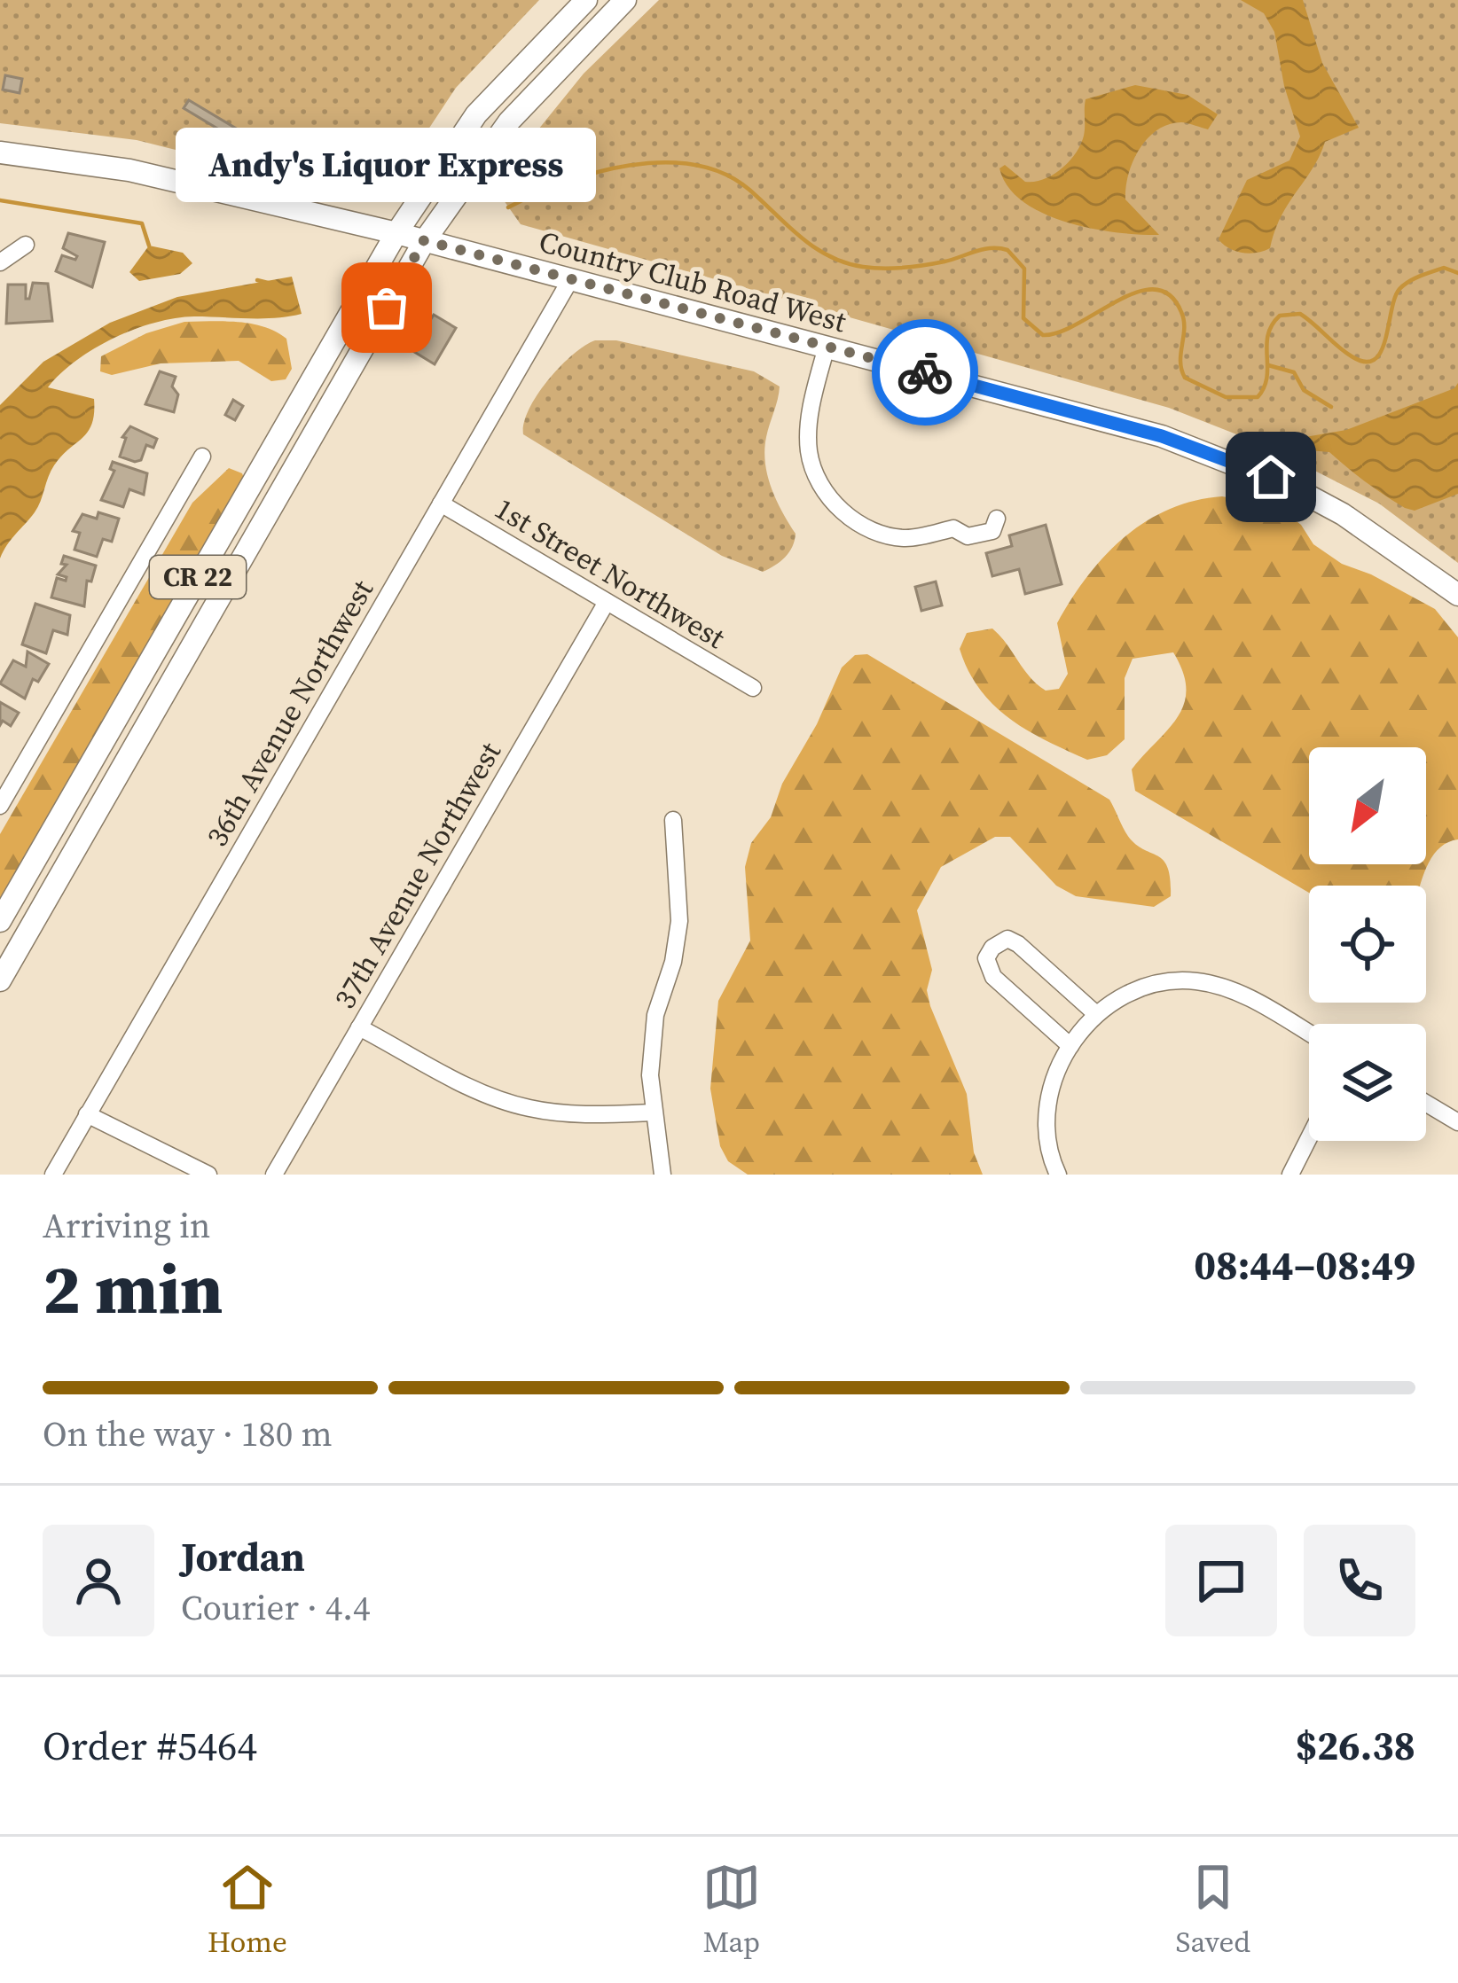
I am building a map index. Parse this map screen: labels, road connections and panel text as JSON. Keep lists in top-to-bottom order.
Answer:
{
  "streets": {
    "main road": ["Country Club Road West", "CR 22"],
    "street": ["1st Street Northwest", "36th Avenue Northwest", "37th Avenue Northwest"]
  },
  "crossings": [
    ["Country Club Road West", "CR 22"],
    ["Country Club Road West", "36th Avenue Northwest"],
    ["1st Street Northwest", "36th Avenue Northwest"],
    ["1st Street Northwest", "37th Avenue Northwest"]
  ],
  "places": ["Andy's Liquor Express"],
  "north": "bottom left",
  "page": {
    "bubble": "Andy's Liquor Express",
    "heading": ["2 min", "Arriving in", "08:44–08:49"],
    "panel": [
      "Jordan",
      "Courier · 4.4",
      "Order #5464",
      "$26.38"
    ],
    "bar": "On the way · 180 m",
    "tabs": ["Home", "Map", "Saved"]
  }
}
